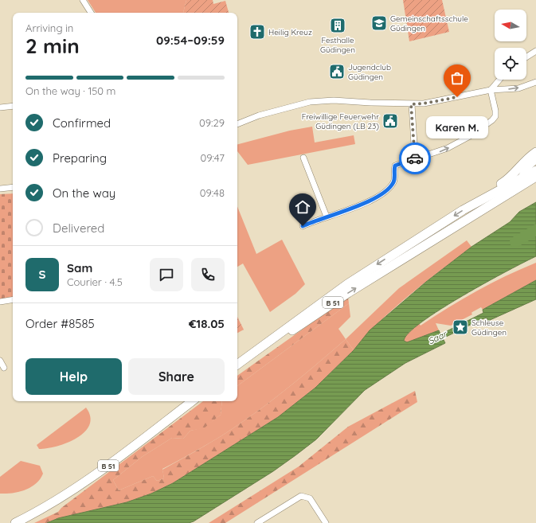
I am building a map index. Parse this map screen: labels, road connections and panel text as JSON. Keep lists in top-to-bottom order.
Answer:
{
  "streets": {
    "main road": ["B 51"]
  },
  "water": ["Saar"],
  "places": {
    "school or university": ["Gemeinschaftsschule Güdingen"],
    "building": ["Festhalle Güdingen"],
    "church": ["Heilig Kreuz"],
    "public building": ["Jugendclub Güdingen", "Freiwillige Feuerwehr Güdingen (LB 23)"],
    "other": ["Karen M."],
    "place": ["Schleuse Güdingen"]
  },
  "north": "left",
  "page": {
    "heading": ["2 min", "Arriving in", "09:54–09:59"],
    "panel": [
      "Sam",
      "Courier · 4.5",
      "Order #8585",
      "€18.05"
    ],
    "bar": "On the way · 150 m",
    "list": [
      ["Confirmed", "09:29"],
      ["Preparing", "09:47"],
      ["On the way", "09:48"],
      "Delivered"
    ],
    "bubble": "Karen M.",
    "round": "S",
    "buttons": ["Help", "Share"]
  }
}
